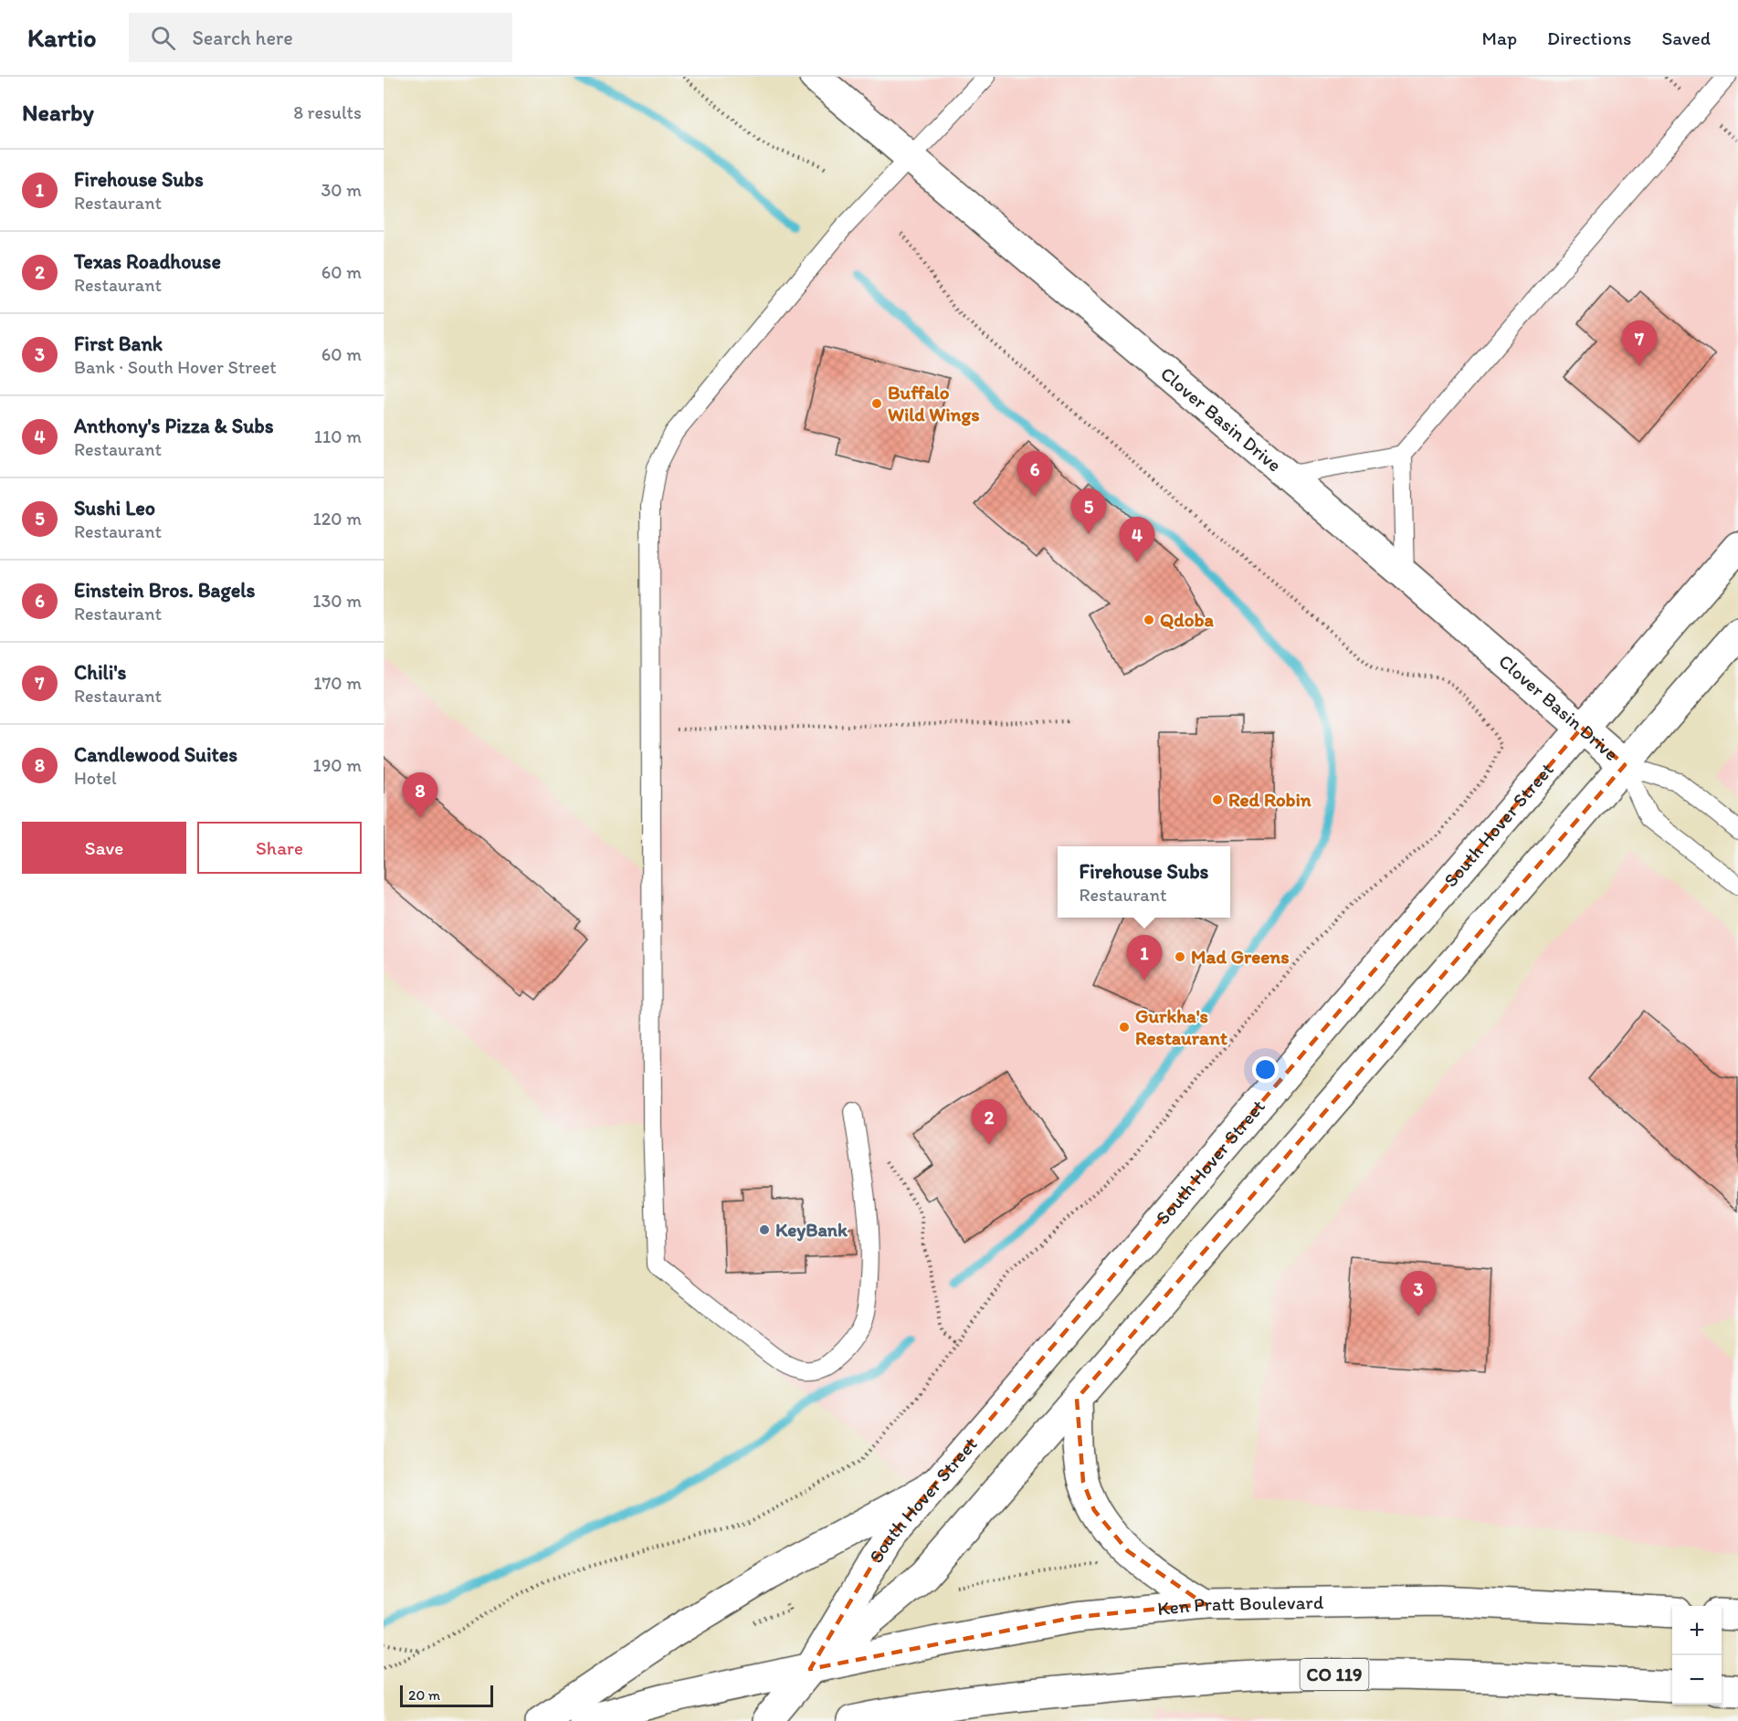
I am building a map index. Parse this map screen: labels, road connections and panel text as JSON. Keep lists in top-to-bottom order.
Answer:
{
  "streets": {
    "main road": [
      "Clover Basin Drive",
      "South Hover Street",
      "Ken Pratt Boulevard",
      "CO 119"
    ]
  },
  "crossings": [
    ["Clover Basin Drive", "South Hover Street"],
    ["South Hover Street", "Ken Pratt Boulevard"]
  ],
  "places": [
    "Buffalo Wild Wings",
    "Qdoba",
    "Red Robin",
    "Mad Greens",
    "Gurkha's Restaurant",
    "KeyBank"
  ],
  "scale_bar": "20 m",
  "page": {
    "header": "Kartio",
    "search": "Search here",
    "nav": ["Map", "Directions", "Saved"],
    "heading": ["Nearby", "8 results"],
    "list": [
      {
        "mark": "1",
        "name": "Firehouse Subs",
        "note": "Restaurant",
        "value": "30 m"
      },
      {
        "mark": "2",
        "name": "Texas Roadhouse",
        "note": "Restaurant",
        "value": "60 m"
      },
      {
        "mark": "3",
        "name": "First Bank",
        "note": "Bank · South Hover Street",
        "value": "60 m"
      },
      {
        "mark": "4",
        "name": "Anthony's Pizza & Subs",
        "note": "Restaurant",
        "value": "110 m"
      },
      {
        "mark": "5",
        "name": "Sushi Leo",
        "note": "Restaurant",
        "value": "120 m"
      },
      {
        "mark": "6",
        "name": "Einstein Bros. Bagels",
        "note": "Restaurant",
        "value": "130 m"
      },
      {
        "mark": "7",
        "name": "Chili's",
        "note": "Restaurant",
        "value": "170 m"
      },
      {
        "mark": "8",
        "name": "Candlewood Suites",
        "note": "Hotel",
        "value": "190 m"
      }
    ],
    "pins": [
      "7",
      "6",
      "5",
      "4",
      "8",
      "1",
      "2",
      "3"
    ],
    "buttons": ["Save", "Share"],
    "popup": ["Firehouse Subs", "Restaurant"],
    "map_buttons": ["+", "−"],
    "scale": "20 m"
  }
}
